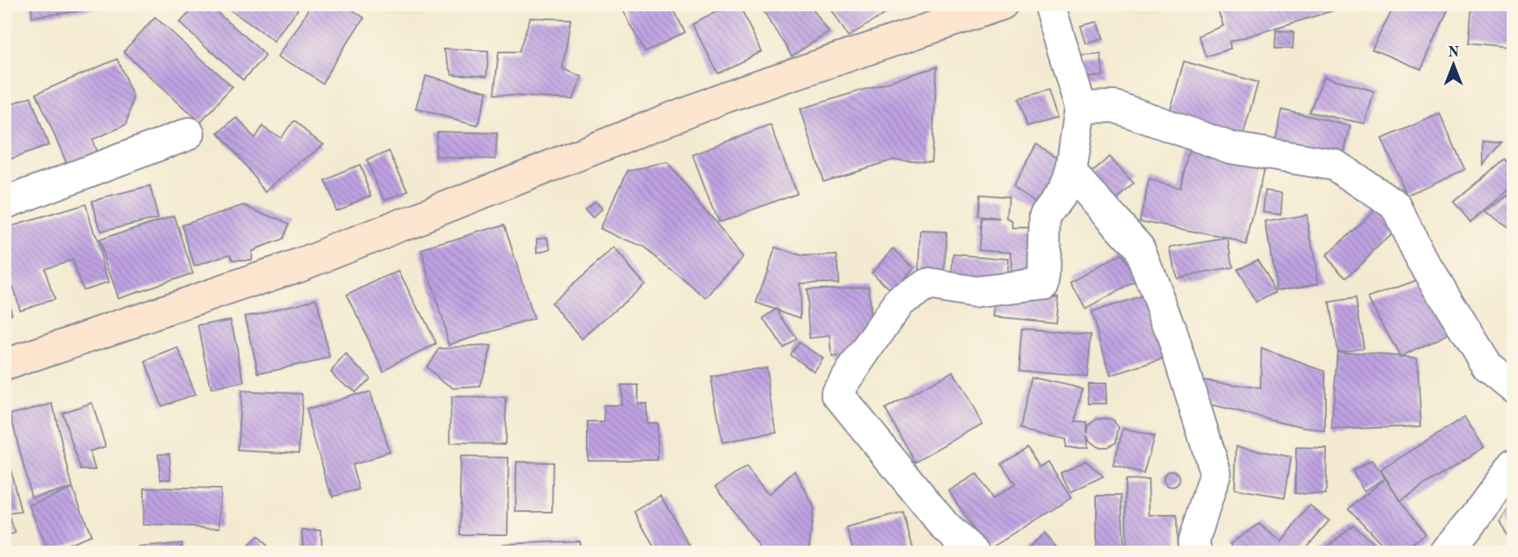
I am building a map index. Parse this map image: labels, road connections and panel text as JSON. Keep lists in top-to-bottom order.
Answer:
{
  "north": "top"
}
